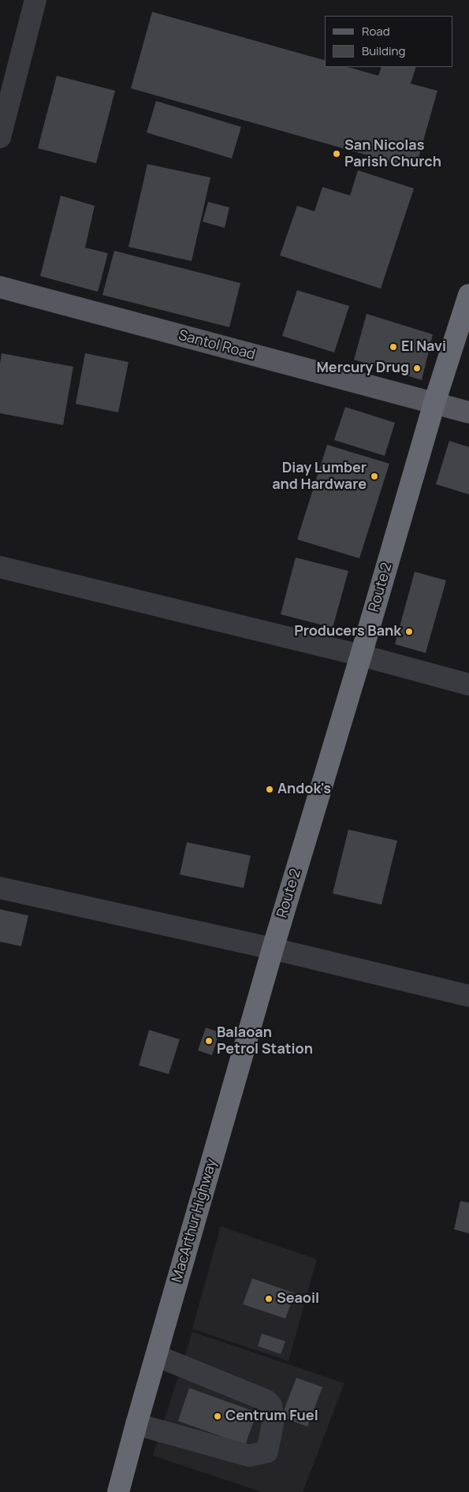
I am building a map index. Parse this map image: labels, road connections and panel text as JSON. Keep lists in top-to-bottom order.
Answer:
{
  "streets": {
    "highway": ["Route 2", "MacArthur Highway"],
    "main road": ["Santol Road"]
  },
  "crossings": [
    ["Santol Road", "Route 2"],
    ["Route 2", "MacArthur Highway"]
  ],
  "places": [
    "San Nicolas Parish Church",
    "El Navi",
    "Mercury Drug",
    "Diay Lumber and Hardware",
    "Producers Bank",
    "Andok's",
    "Balaoan Petrol Station",
    "Seaoil",
    "Centrum Fuel"
  ],
  "legend": ["Road", "Building"]
}
